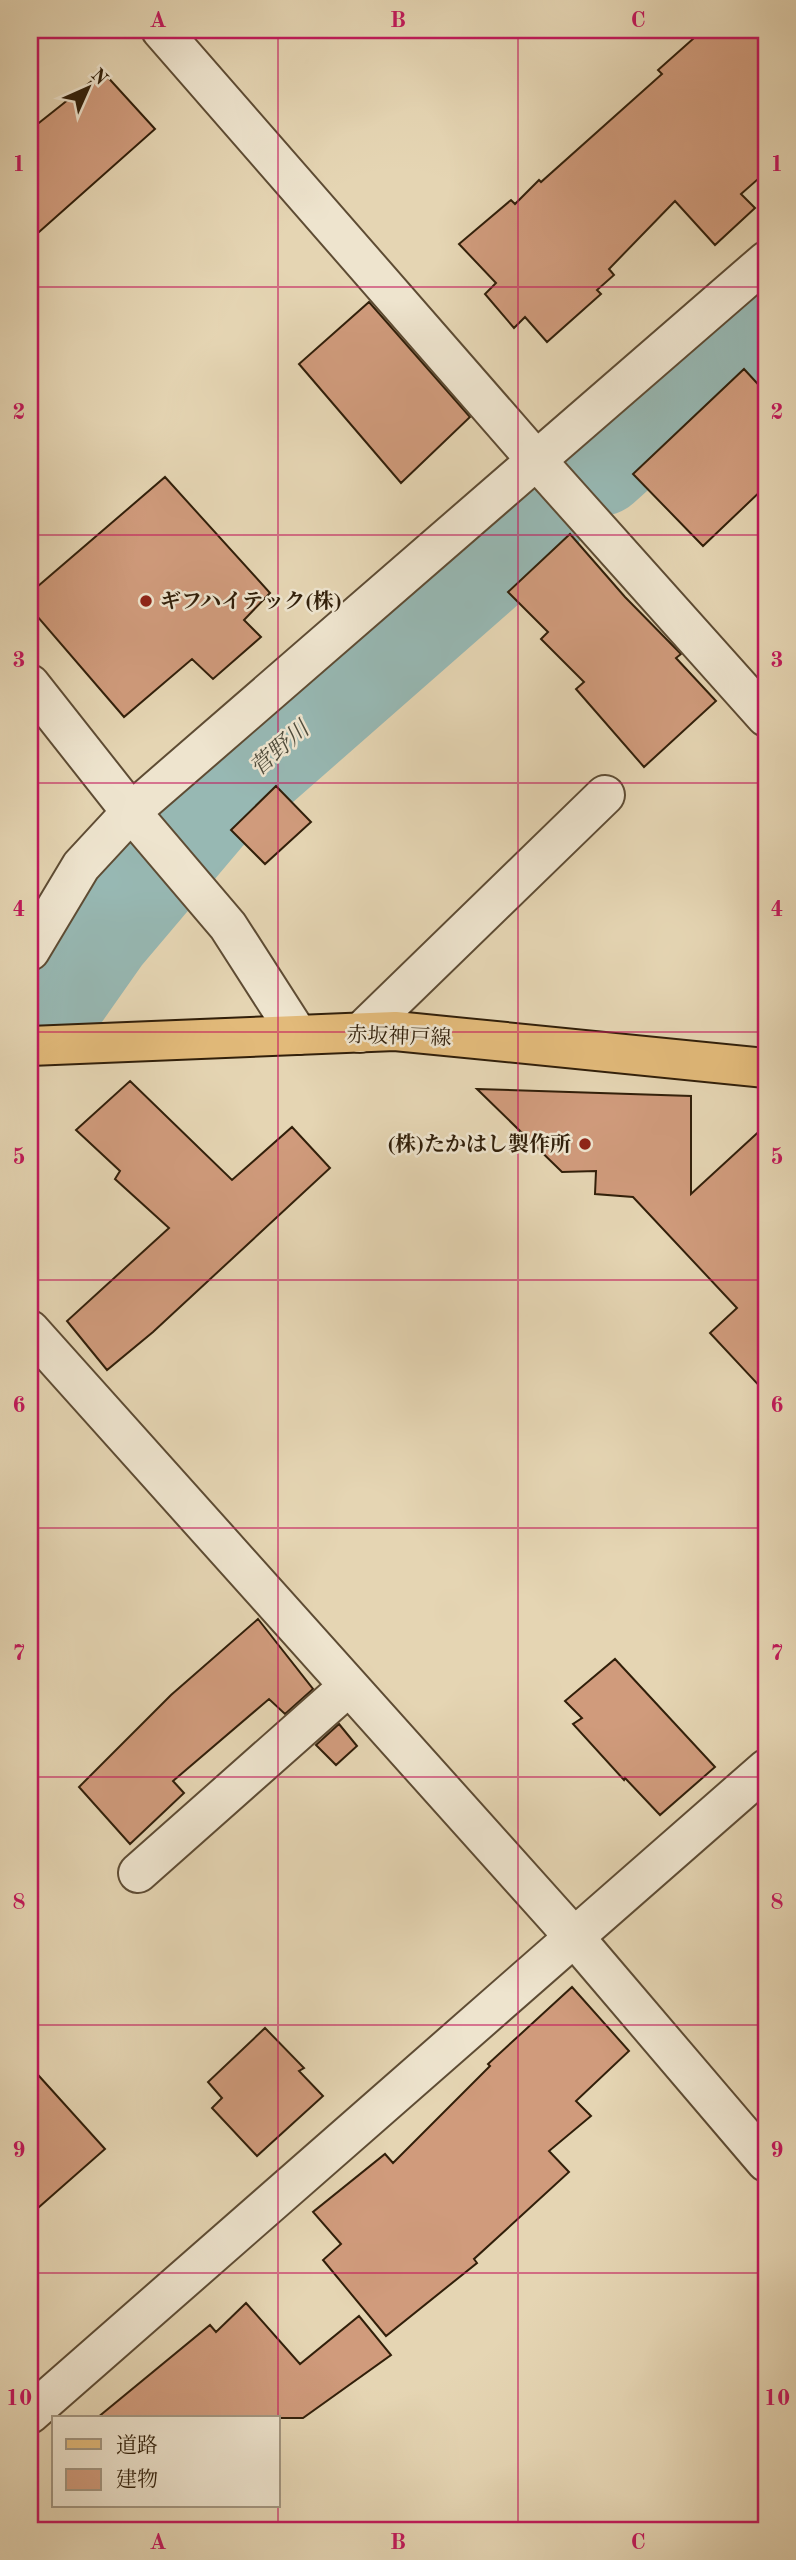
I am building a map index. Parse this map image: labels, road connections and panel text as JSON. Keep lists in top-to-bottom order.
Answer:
{
  "streets": {
    "main road": ["赤坂神戸線"]
  },
  "water": ["菅野川"],
  "places": ["ギフハイテック(株)", "(株)たかはし製作所"],
  "legend": ["道路", "建物"],
  "north": "top right",
  "grid": {
    "columns": ["A", "B", "C"],
    "rows": [
      "1",
      "2",
      "3",
      "4",
      "5",
      "6",
      "7",
      "8",
      "9",
      "10"
    ]
  }
}
